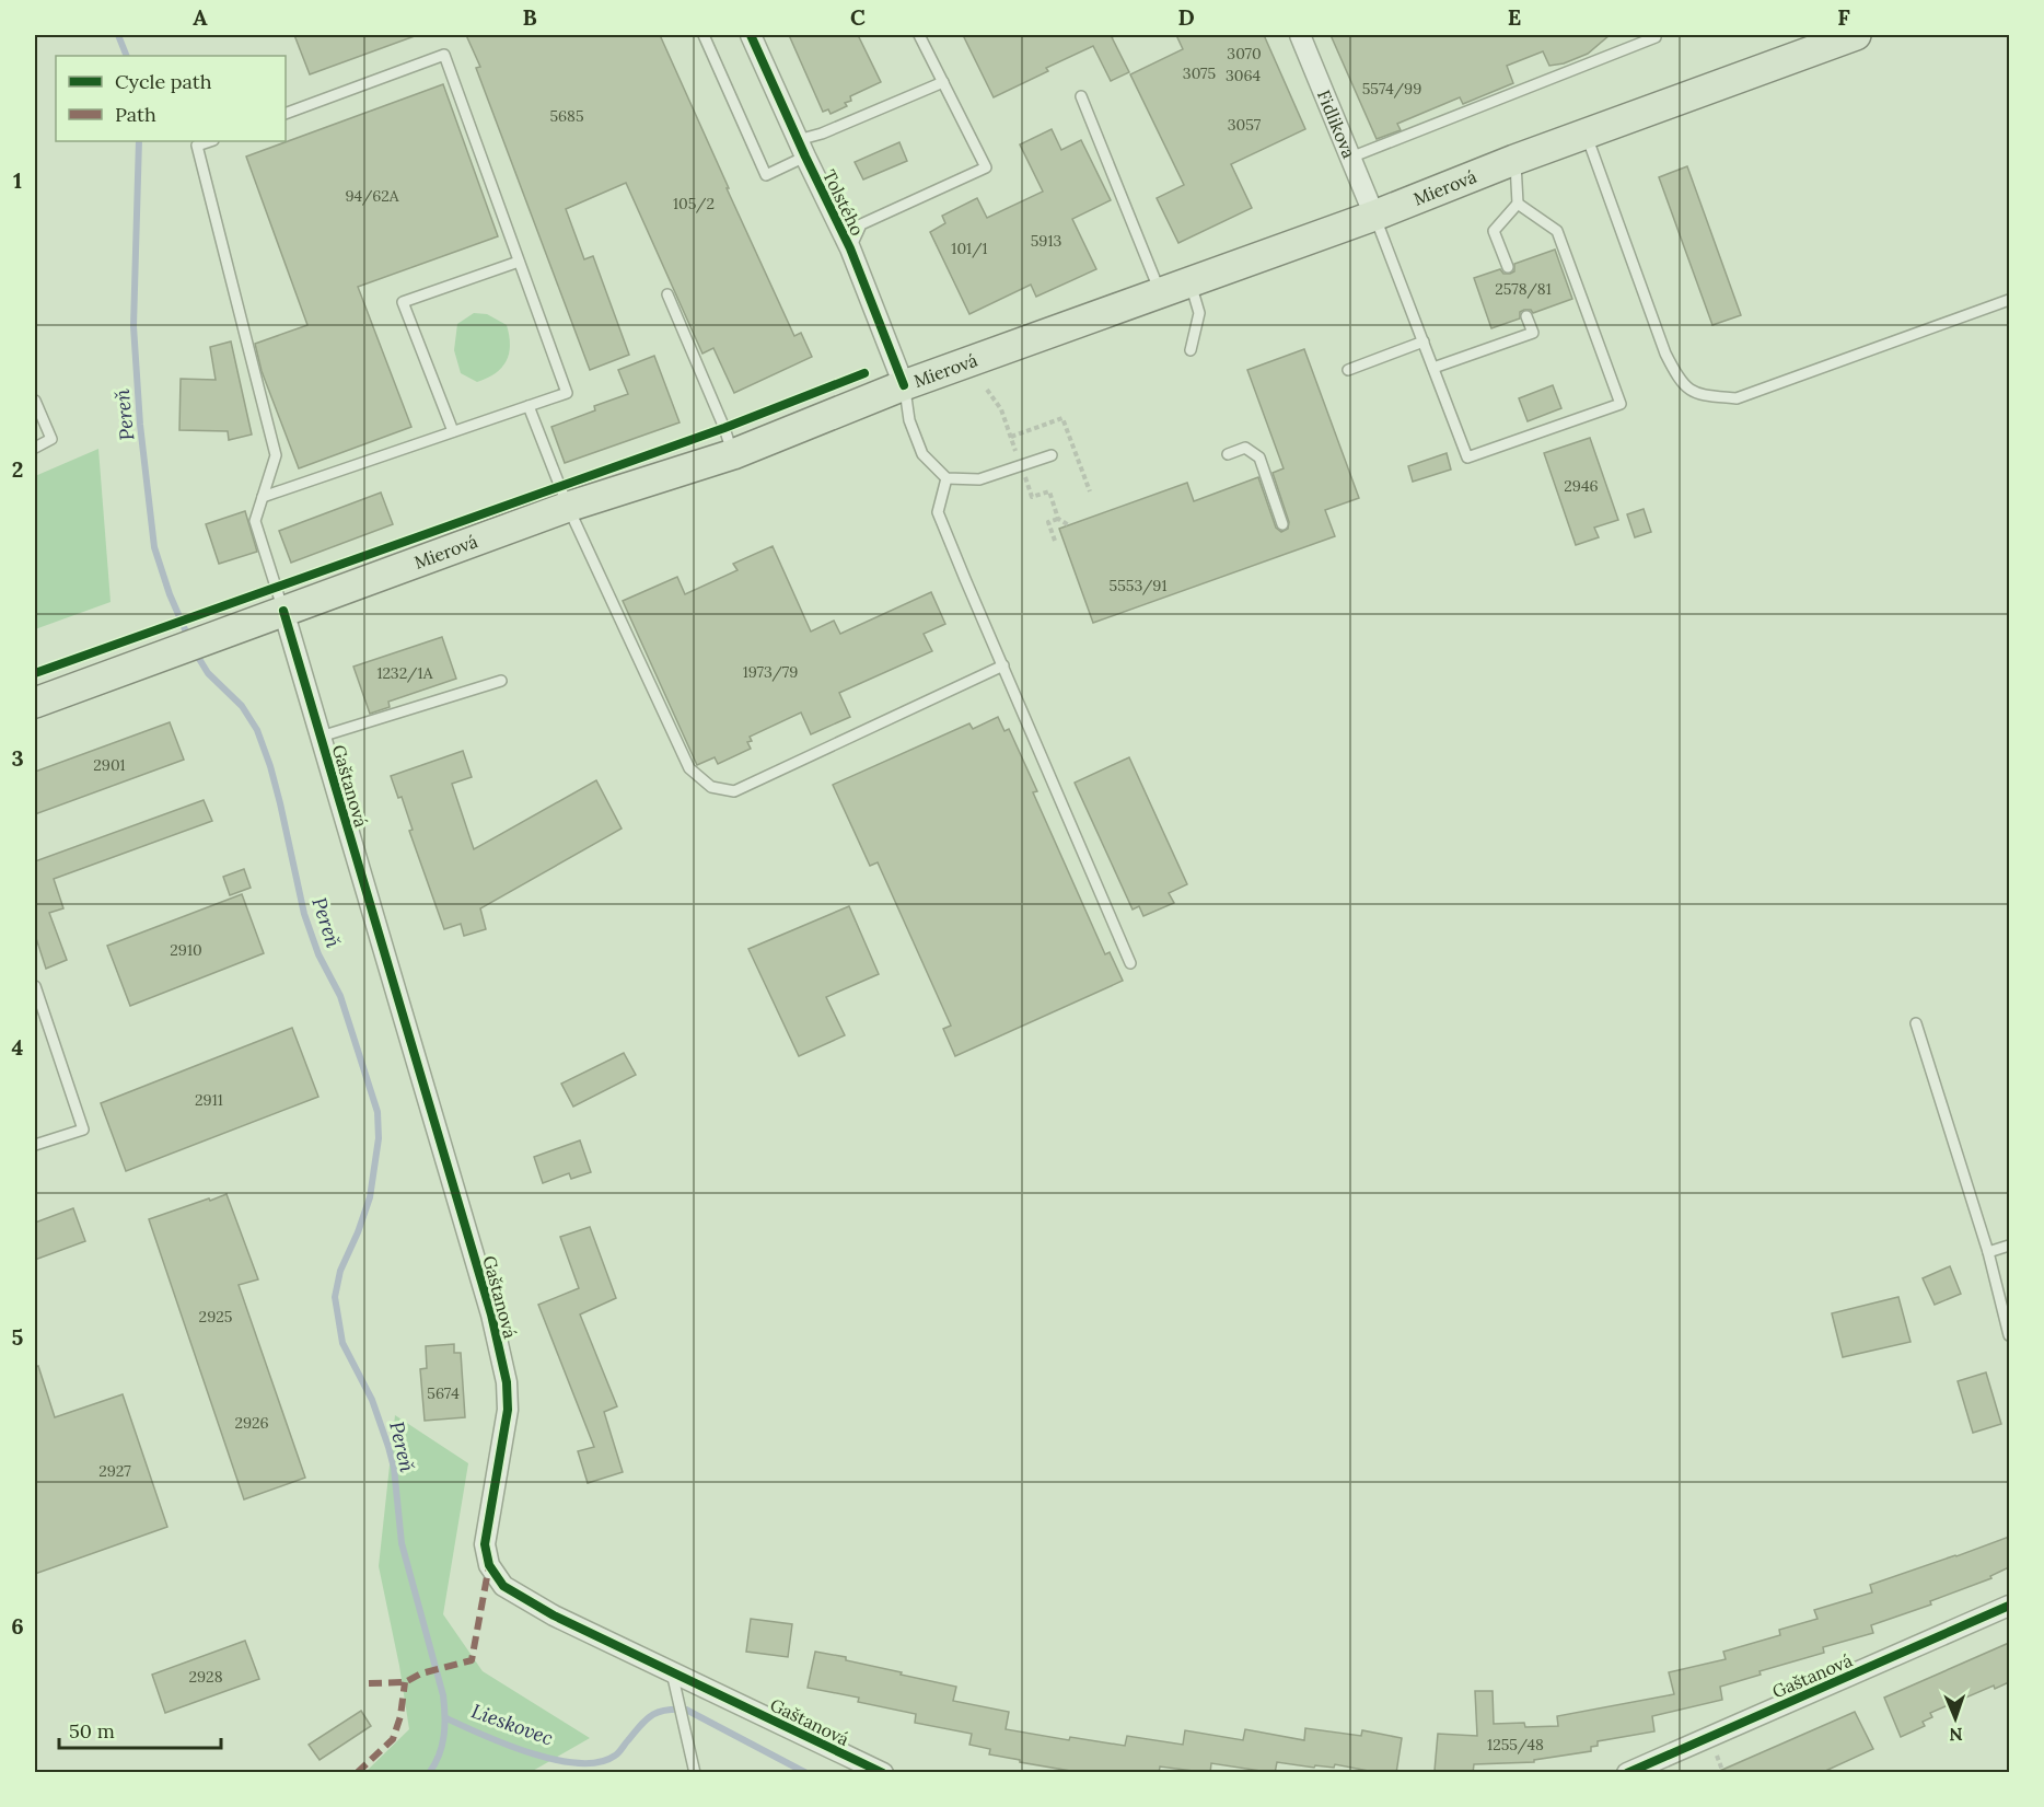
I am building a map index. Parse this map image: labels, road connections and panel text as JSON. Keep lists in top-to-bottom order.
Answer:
{
  "streets": {
    "main road": ["Mierová"],
    "street": ["Fidlikova", "Tolstého", "Gaštanová"]
  },
  "crossings": [
    ["Fidlikova", "Mierová"],
    ["Mierová", "Tolstého"],
    ["Mierová", "Gaštanová"]
  ],
  "water": ["Pereň", "Lieskovec"],
  "house_numbers": [
    "3070",
    "3075",
    "3064",
    "5574/99",
    "5685",
    "3057",
    "94/62A",
    "105/2",
    "5913",
    "101/1",
    "2578/81",
    "2946",
    "5553/91",
    "1973/79",
    "1232/1A",
    "2901",
    "2910",
    "2911",
    "2925",
    "5674",
    "2926",
    "2927",
    "2928",
    "1255/48"
  ],
  "legend": ["Cycle path", "Path"],
  "scale_bar": "50 m",
  "north": "bottom",
  "grid": {
    "columns": [
      "A",
      "B",
      "C",
      "D",
      "E",
      "F"
    ],
    "rows": [
      "1",
      "2",
      "3",
      "4",
      "5",
      "6"
    ]
  }
}
